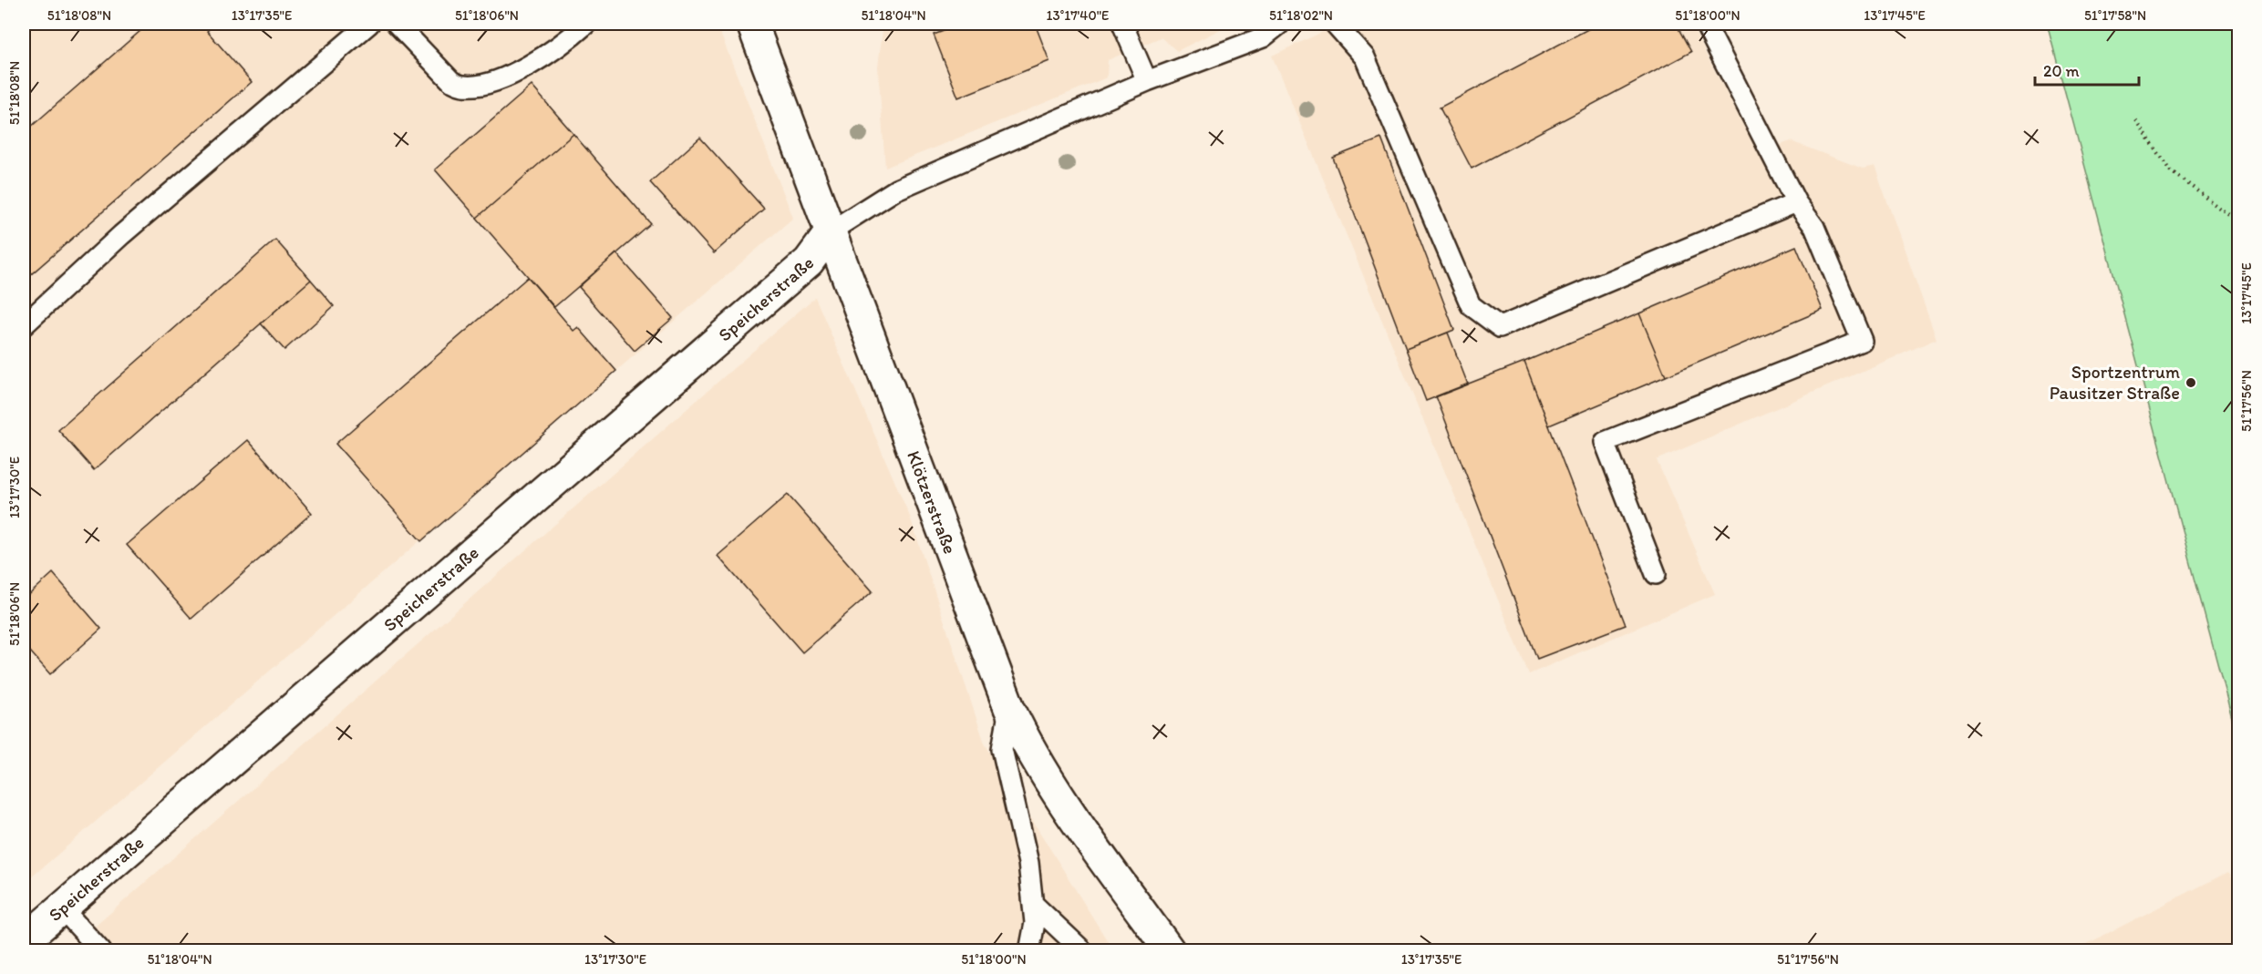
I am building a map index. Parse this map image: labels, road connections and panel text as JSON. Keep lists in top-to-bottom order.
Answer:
{
  "streets": {
    "street": ["Speicherstraße", "Klötzerstraße"]
  },
  "crossings": [
    ["Speicherstraße", "Klötzerstraße"]
  ],
  "places": ["Sportzentrum Pausitzer Straße"],
  "scale_bar": "20 m",
  "coordinates": [
    "51°18'08\"N",
    "13°17'35\"E",
    "51°18'06\"N",
    "51°18'04\"N",
    "13°17'40\"E",
    "51°18'02\"N",
    "51°18'00\"N",
    "13°17'45\"E",
    "51°17'58\"N",
    "51°17'56\"N",
    "13°17'30\"E"
  ]
}
